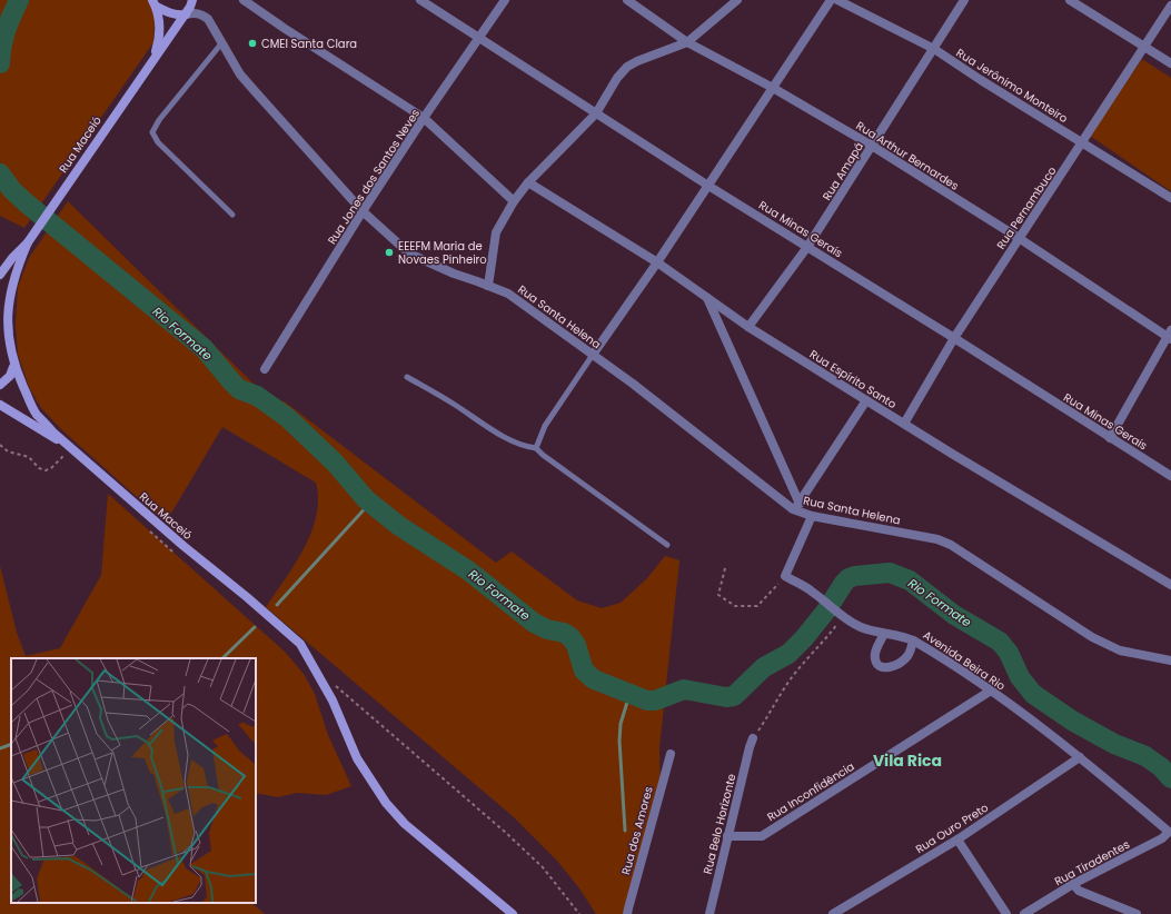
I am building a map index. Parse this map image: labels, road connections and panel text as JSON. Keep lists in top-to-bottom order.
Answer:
{
  "streets": {
    "main road": ["Rua Maceió"],
    "street": [
      "Rua Jerônimo Monteiro",
      "Rua Arthur Bernardes",
      "Rua Amapá",
      "Rua Jones dos Santos Neves",
      "Rua Pernambuco",
      "Rua Minas Gerais",
      "Rua Santa Helena",
      "Rua Espírito Santo",
      "Avenida Beira Rio",
      "Rua Inconfidência",
      "Rua Belo Horizonte",
      "Rua Ouro Preto",
      "Rua dos Amores",
      "Rua Tiradentes"
    ]
  },
  "crossings": [
    ["Rua Jerônimo Monteiro", "Rua Amapá"],
    ["Rua Jerônimo Monteiro", "Rua Pernambuco"],
    ["Rua Arthur Bernardes", "Rua Amapá"],
    ["Rua Arthur Bernardes", "Rua Pernambuco"],
    ["Rua Amapá", "Rua Minas Gerais"],
    ["Rua Amapá", "Rua Espírito Santo"],
    ["Rua Jones dos Santos Neves", "Rua Minas Gerais"],
    ["Rua Jones dos Santos Neves", "Rua Santa Helena"],
    ["Rua Pernambuco", "Rua Minas Gerais"],
    ["Rua Pernambuco", "Rua Espírito Santo"],
    ["Avenida Beira Rio", "Rua Inconfidência"],
    ["Avenida Beira Rio", "Rua Ouro Preto"],
    ["Avenida Beira Rio", "Rua Tiradentes"],
    ["Rua Inconfidência", "Rua Belo Horizonte"]
  ],
  "districts": ["Vila Rica"],
  "water": ["Rio Formate"],
  "places": ["CMEI Santa Clara", "EEEFM Maria de Novaes Pinheiro"]
}
